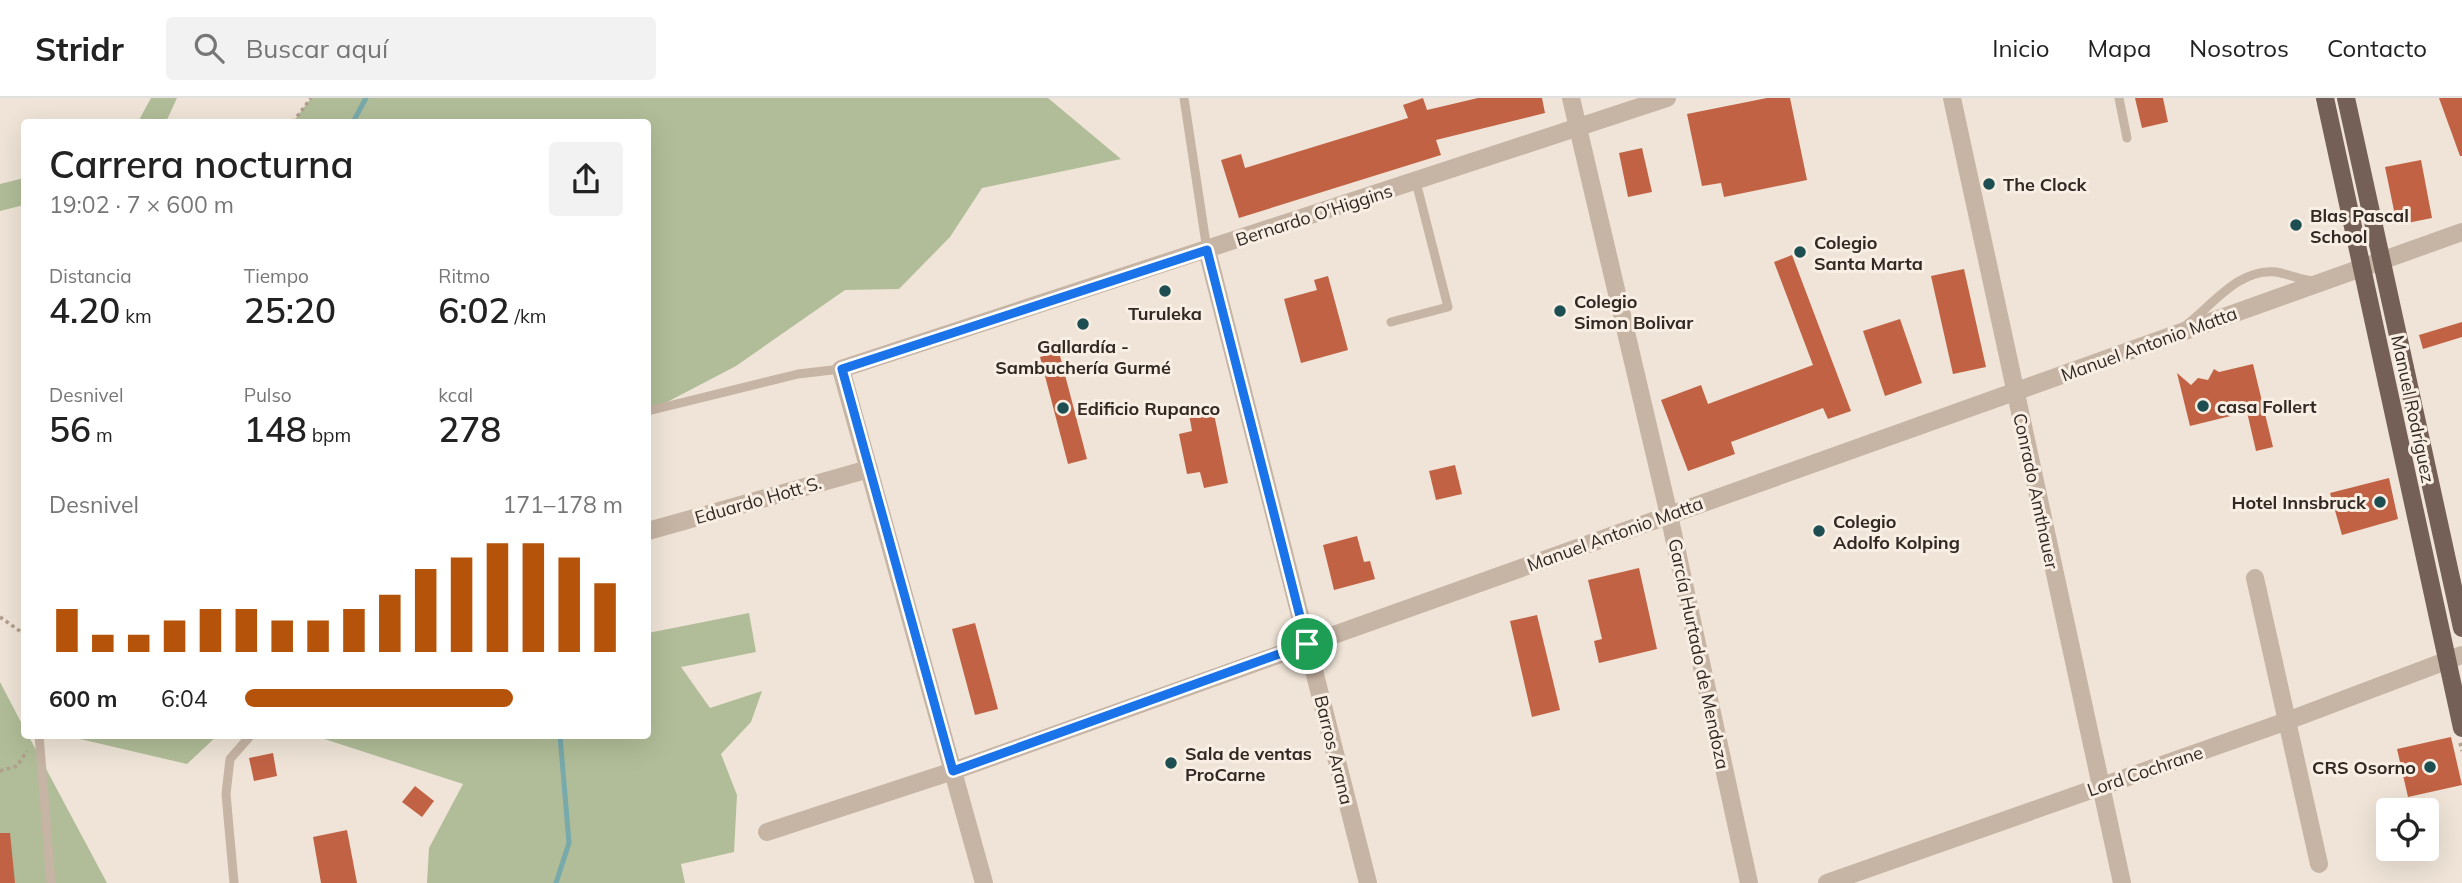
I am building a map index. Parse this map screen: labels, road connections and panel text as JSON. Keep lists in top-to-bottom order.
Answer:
{
  "streets": {
    "main road": ["Manuel Rodríguez"],
    "street": [
      "Bernardo O'Higgins",
      "Manuel Antonio Matta",
      "Conrado Amthauer",
      "Eduardo Hott S.",
      "García Hurtado de Mendoza",
      "Barros Arana",
      "Lord Cochrane"
    ]
  },
  "crossings": [
    ["Bernardo O'Higgins", "García Hurtado de Mendoza"],
    ["Bernardo O'Higgins", "Barros Arana"],
    ["Manuel Antonio Matta", "Manuel Rodríguez"],
    ["Manuel Antonio Matta", "Conrado Amthauer"],
    ["Manuel Antonio Matta", "García Hurtado de Mendoza"],
    ["Manuel Antonio Matta", "Barros Arana"],
    ["Manuel Rodríguez", "Lord Cochrane"],
    ["Conrado Amthauer", "Lord Cochrane"]
  ],
  "places": [
    "The Clock",
    "Blas Pascal School",
    "Colegio Santa Marta",
    "Turuleka",
    "Colegio Simon Bolivar",
    "Gallardía - Sambuchería Gurmé",
    "casa Follert",
    "Edificio Rupanco",
    "Hotel Innsbruck",
    "Colegio Adolfo Kolping",
    "Sala de ventas ProCarne",
    "CRS Osorno"
  ],
  "page": {
    "header": "Stridr",
    "search": "Buscar aquí",
    "nav": [
      "Inicio",
      "Mapa",
      "Nosotros",
      "Contacto"
    ],
    "heading": ["Carrera nocturna", "19:02 · 7 × 600 m"],
    "stats": [
      ["Distancia", "4.20 km"],
      ["Tiempo", "25:20"],
      ["Ritmo", "6:02 /km"],
      ["Desnivel", "56 m"],
      ["Pulso", "148 bpm"],
      ["kcal", "278"]
    ],
    "chart": ["Desnivel", "171–178 m"],
    "list": [
      {
        "name": "600 m",
        "note": "6:04"
      }
    ]
  }
}
